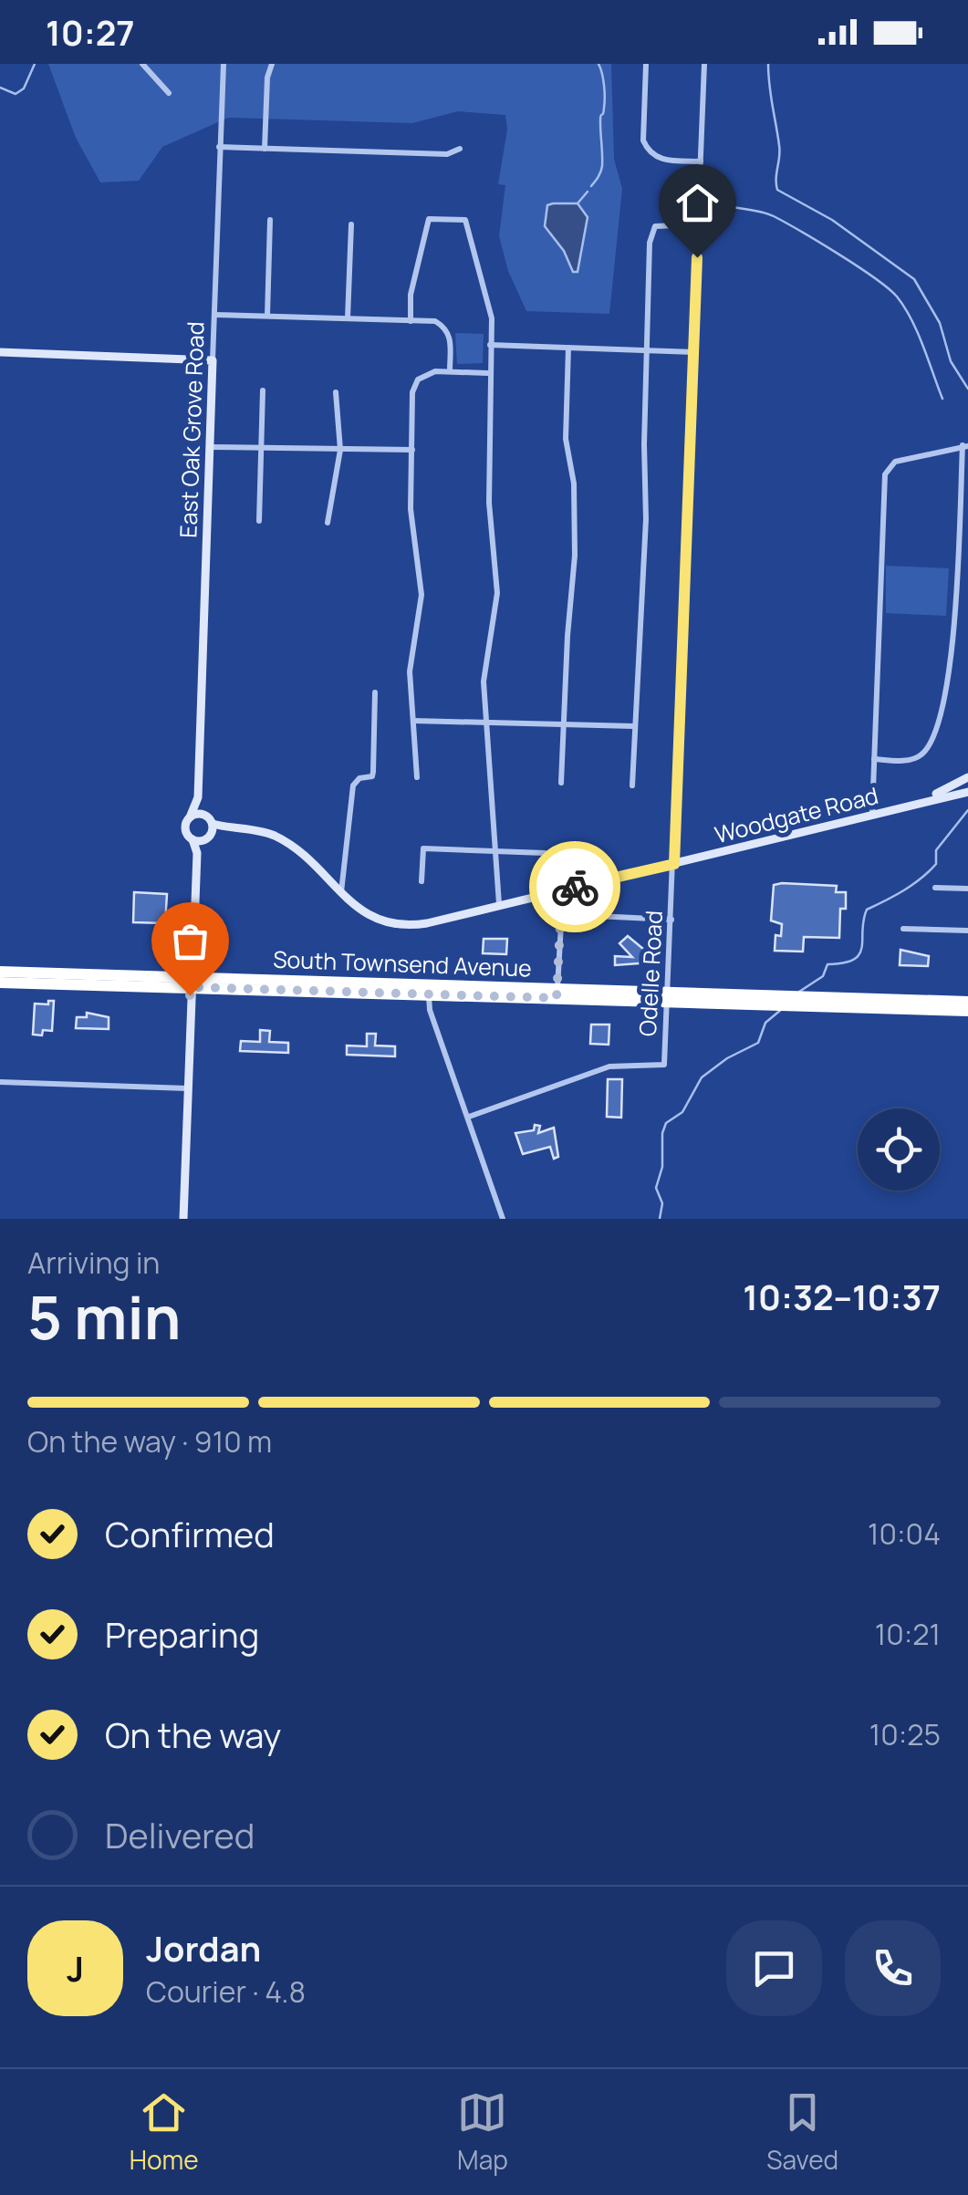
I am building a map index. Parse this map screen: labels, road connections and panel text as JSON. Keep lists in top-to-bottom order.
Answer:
{
  "streets": {
    "highway": ["South Townsend Avenue"],
    "street": ["East Oak Grove Road", "Woodgate Road", "Odelle Road"]
  },
  "crossings": [
    ["East Oak Grove Road", "Woodgate Road"],
    ["Woodgate Road", "Odelle Road"],
    ["South Townsend Avenue", "Odelle Road"]
  ],
  "page": {
    "status": "10:27",
    "heading": ["5 min", "Arriving in", "10:32–10:37"],
    "panel": ["Jordan", "Courier · 4.8"],
    "bar": "On the way · 910 m",
    "list": [
      ["Confirmed", "10:04"],
      ["Preparing", "10:21"],
      ["On the way", "10:25"],
      "Delivered"
    ],
    "round": "J",
    "tabs": ["Home", "Map", "Saved"]
  }
}
